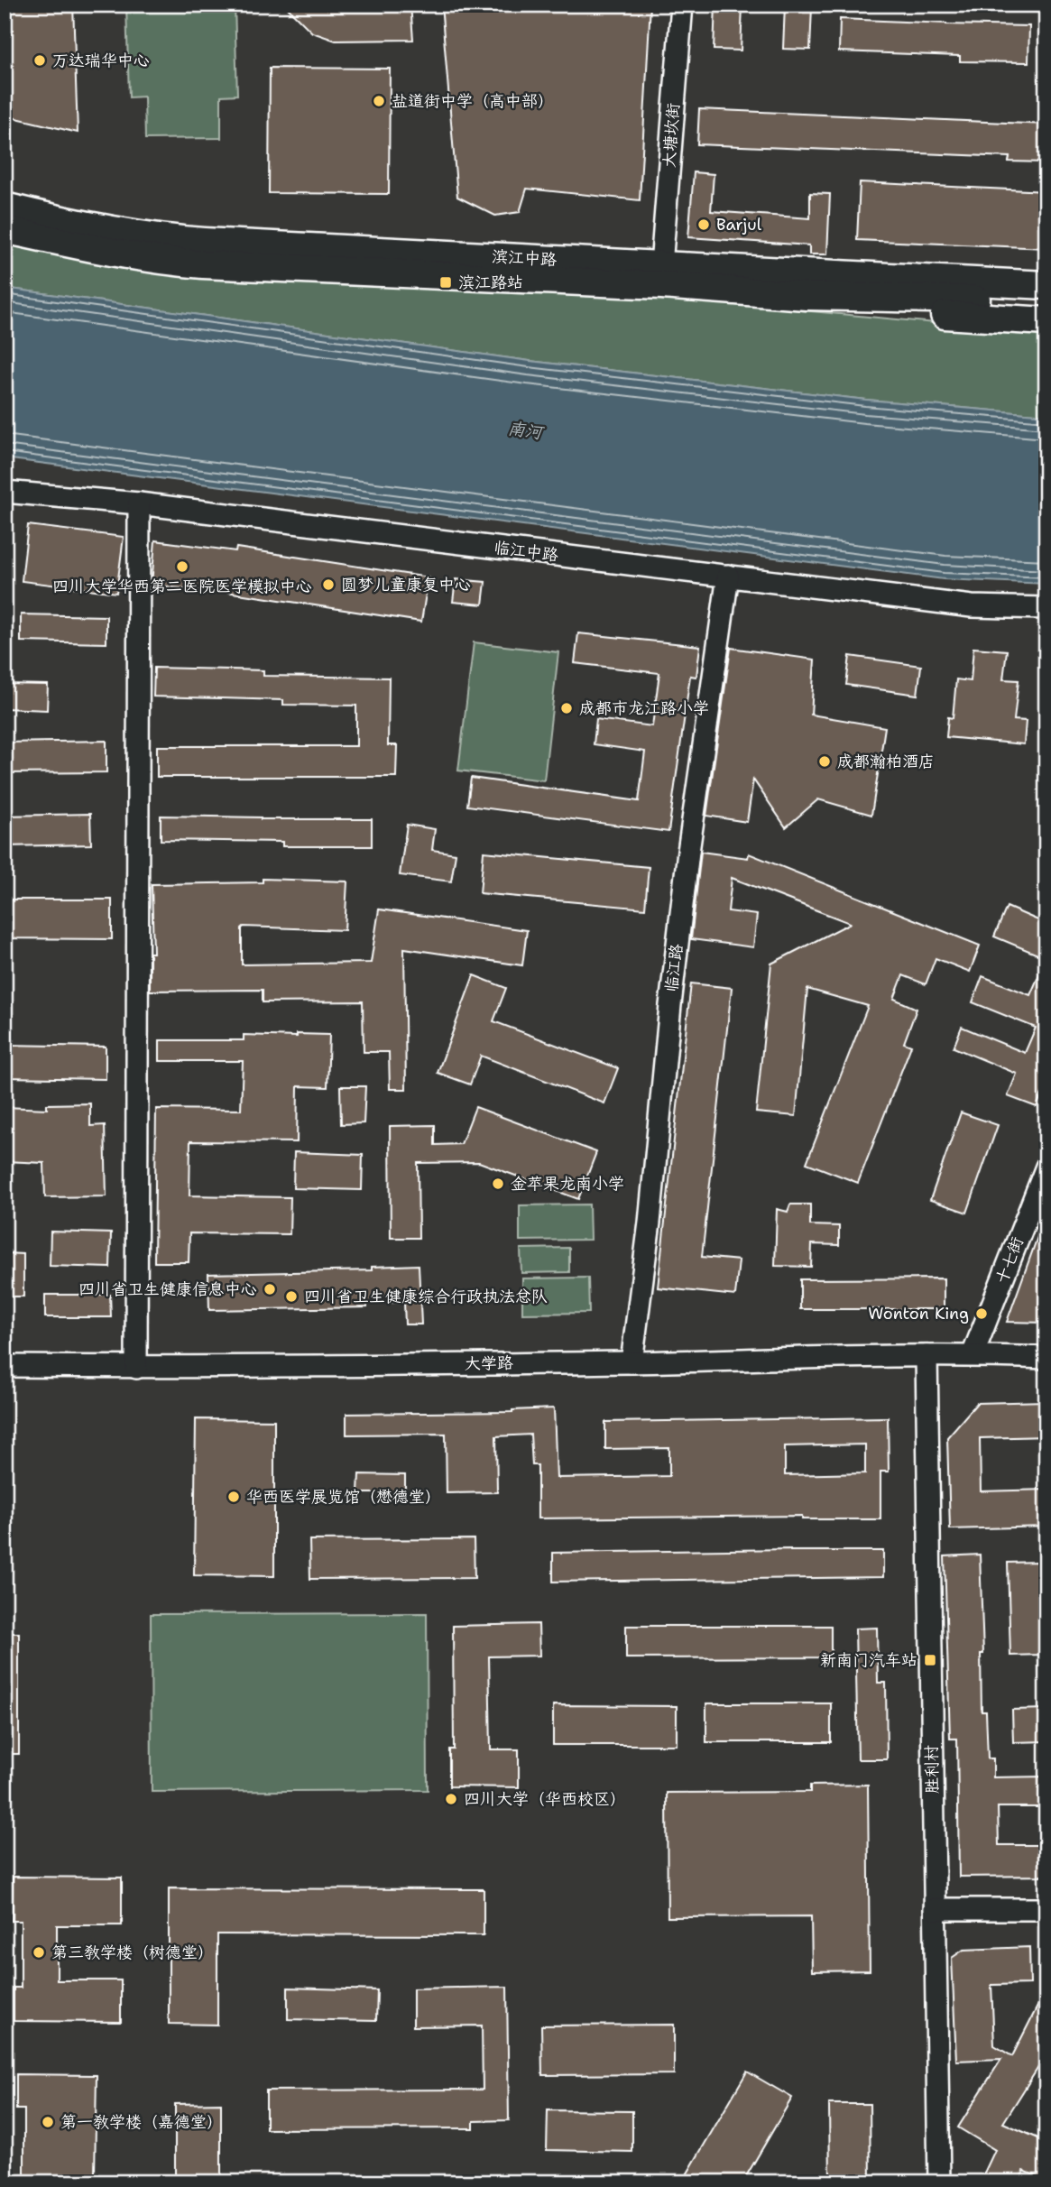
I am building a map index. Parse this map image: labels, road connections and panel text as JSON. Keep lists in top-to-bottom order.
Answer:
{
  "streets": {
    "main road": ["滨江中路"],
    "street": [
      "大塘坎街",
      "临江中路",
      "临江路",
      "十七街",
      "大学路",
      "胜利村"
    ]
  },
  "crossings": [
    ["大塘坎街", "滨江中路"],
    ["临江中路", "临江路"],
    ["临江路", "大学路"],
    ["十七街", "大学路"],
    ["大学路", "胜利村"]
  ],
  "water": ["南河"],
  "places": {
    "other": [
      "万达瑞华中心",
      "盐道街中学（高中部）",
      "Barjul",
      "四川大学华西第二医院医学模拟中心",
      "圆梦儿童康复中心",
      "成都市龙江路小学",
      "成都瀚柏酒店",
      "金苹果龙南小学",
      "四川省卫生健康信息中心",
      "四川省卫生健康综合行政执法总队",
      "Wonton King",
      "华西医学展览馆（懋德堂）",
      "四川大学（华西校区）",
      "第三教学楼（树德堂）",
      "第一教学楼（嘉德堂）"
    ],
    "transit": ["滨江路站", "新南门汽车站"]
  }
}
